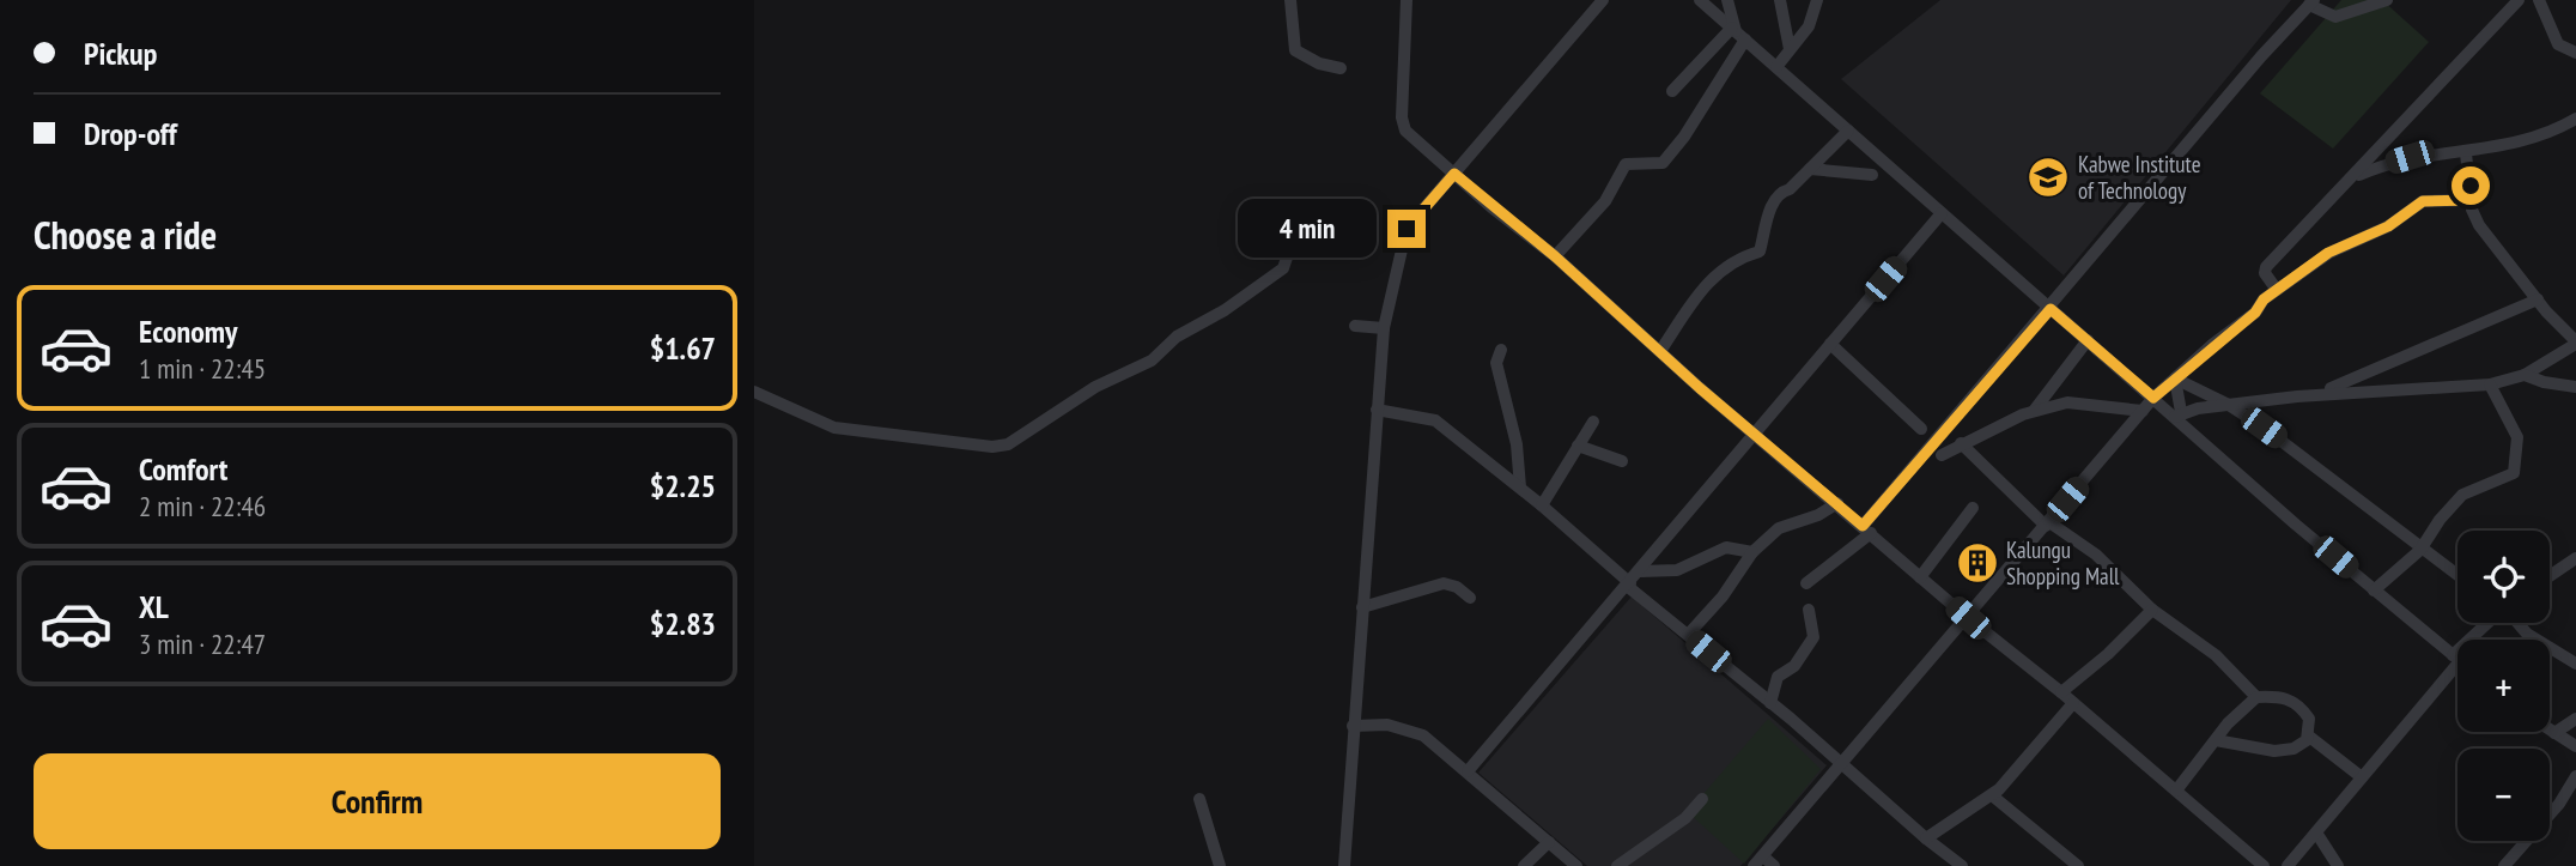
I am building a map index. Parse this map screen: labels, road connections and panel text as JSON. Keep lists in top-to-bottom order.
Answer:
{
  "places": {
    "school or university": ["Kabwe Institute of Technology"],
    "building": ["Kalungu Shopping Mall"]
  },
  "page": {
    "banner": ["Pickup", "Drop-off"],
    "heading": "Choose a ride",
    "bubble": "4 min",
    "list": [
      {
        "name": "Economy",
        "note": "1 min · 22:45",
        "value": "$1.67"
      },
      {
        "name": "Comfort",
        "note": "2 min · 22:46",
        "value": "$2.25"
      },
      {
        "name": "XL",
        "note": "3 min · 22:47",
        "value": "$2.83"
      }
    ],
    "map_buttons": ["+", "−"],
    "buttons": "Confirm"
  }
}
